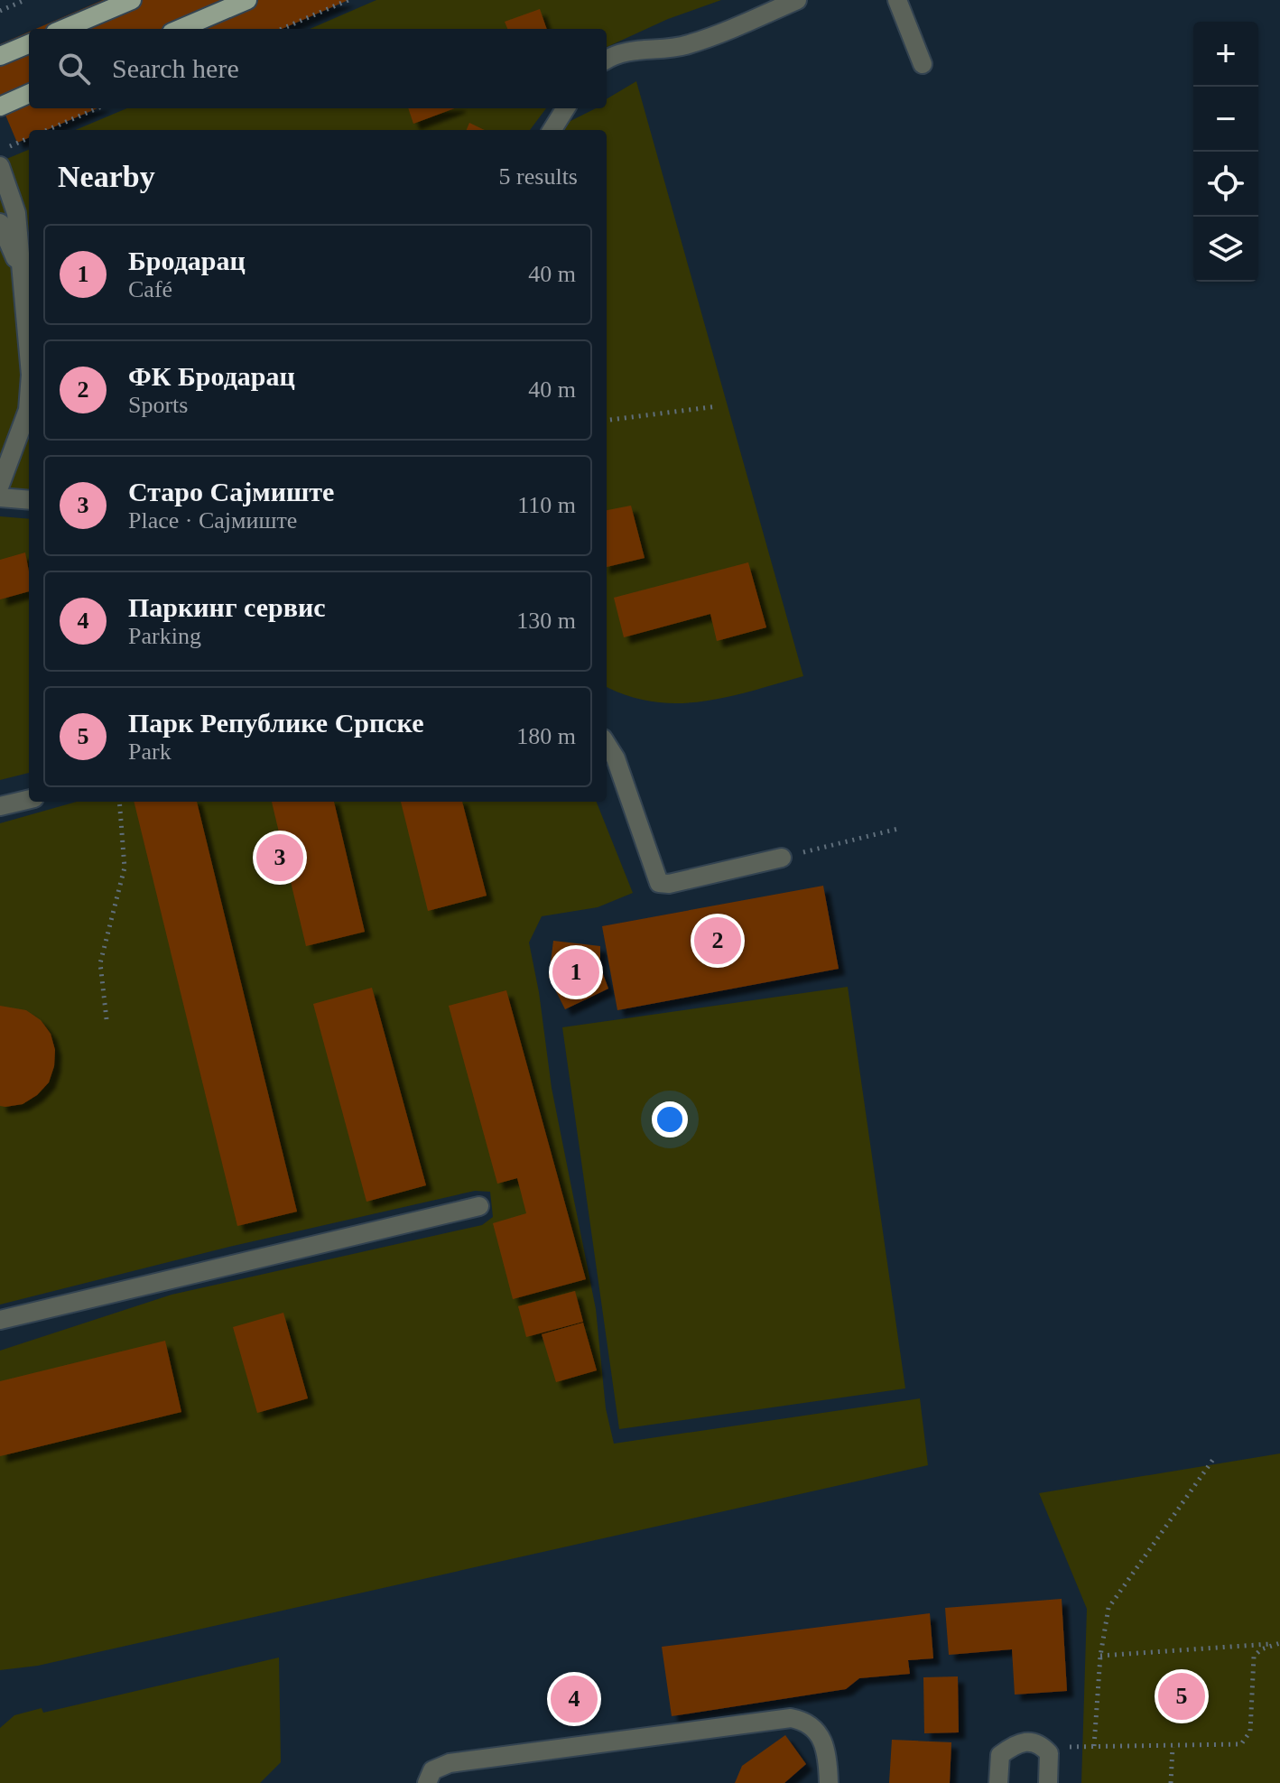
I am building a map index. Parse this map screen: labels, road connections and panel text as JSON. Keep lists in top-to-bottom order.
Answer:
{
  "page": {
    "map_buttons": ["+", "−"],
    "search": "Search here",
    "heading": ["Nearby", "5 results"],
    "list": [
      {
        "mark": "1",
        "name": "Бродарац",
        "note": "Café",
        "value": "40 m"
      },
      {
        "mark": "2",
        "name": "ФК Бродарац",
        "note": "Sports",
        "value": "40 m"
      },
      {
        "mark": "3",
        "name": "Старо Сајмиште",
        "note": "Place · Сајмиште",
        "value": "110 m"
      },
      {
        "mark": "4",
        "name": "Паркинг сервис",
        "note": "Parking",
        "value": "130 m"
      },
      {
        "mark": "5",
        "name": "Парк Републике Српске",
        "note": "Park",
        "value": "180 m"
      }
    ],
    "pins": [
      "3",
      "2",
      "1",
      "5",
      "4"
    ]
  }
}
